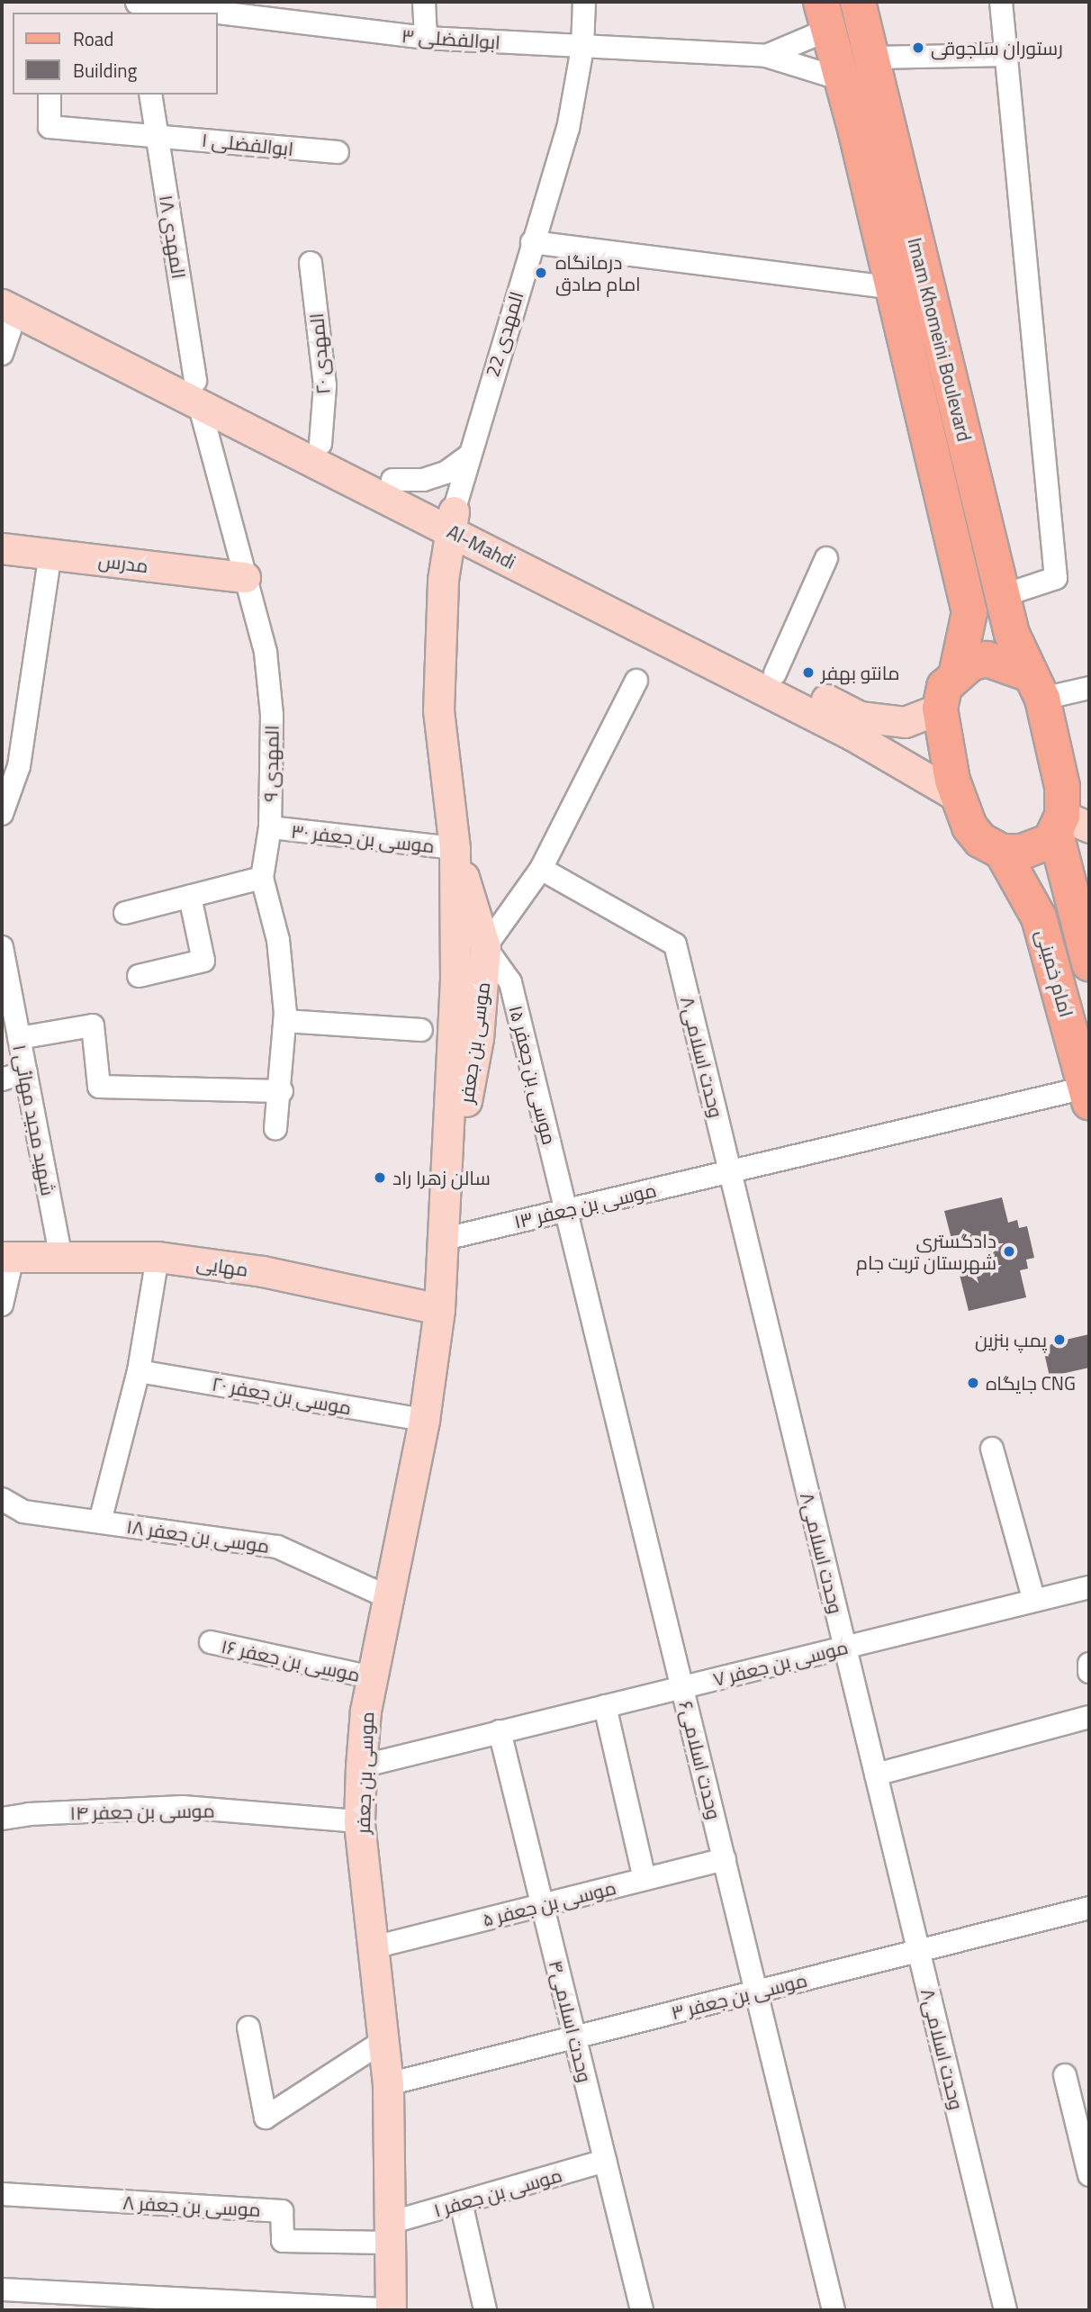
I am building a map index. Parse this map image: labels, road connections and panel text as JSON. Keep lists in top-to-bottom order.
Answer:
{
  "streets": {
    "main road": ["Imam Khomeini Boulevard", "امام خمینی"],
    "street": [
      "ابوالفضلی ۳",
      "ابوالفضلی ۱",
      "المهدی ۱۸",
      "المهدی 22",
      "المهدی ۲۰",
      "Al-Mahdi",
      "مدرس",
      "المهدی ۹",
      "موسی بن جعفر ۳۰",
      "موسی بن جعفر",
      "وحدت اسلامی۸",
      "موسی بن جعفر ۱۵",
      "شهید مجید مهائی ۱",
      "موسی بن جعفر ۱۳",
      "مهایی",
      "موسی بن جعفر ۲۰",
      "موسی بن جعفر ۱۸",
      "موسی بن جعفر ۱۶",
      "موسی بن جعفر ۷",
      "وحدت اسلامی۶",
      "موسی بن جعفر ۱۴",
      "موسی بن جعفر ۵",
      "موسی بن جعفر ۳",
      "وحدت اسلامی۴",
      "موسی بن جعفر ۱",
      "موسی بن جعفر ۸"
    ]
  },
  "crossings": [
    ["ابوالفضلی ۳", "المهدی 22"],
    ["ابوالفضلی ۱", "المهدی ۱۸"],
    ["المهدی ۱۸", "Al-Mahdi"],
    ["المهدی ۱۸", "المهدی ۹"],
    ["المهدی 22", "Al-Mahdi"],
    ["المهدی 22", "موسی بن جعفر"],
    ["Imam Khomeini Boulevard", "Al-Mahdi"],
    ["Imam Khomeini Boulevard", "امام خمینی"],
    ["المهدی ۲۰", "Al-Mahdi"],
    ["Al-Mahdi", "المهدی ۹"],
    ["Al-Mahdi", "موسی بن جعفر"],
    ["مدرس", "المهدی ۹"],
    ["المهدی ۹", "موسی بن جعفر ۳۰"],
    ["موسی بن جعفر ۳۰", "موسی بن جعفر"],
    ["امام خمینی", "موسی بن جعفر ۱۳"],
    ["موسی بن جعفر", "موسی بن جعفر ۱۵"],
    ["موسی بن جعفر", "موسی بن جعفر ۱۳"],
    ["موسی بن جعفر", "مهایی"],
    ["موسی بن جعفر", "موسی بن جعفر ۲۰"],
    ["موسی بن جعفر", "موسی بن جعفر ۱۸"],
    ["موسی بن جعفر", "موسی بن جعفر ۱۶"],
    ["موسی بن جعفر", "موسی بن جعفر ۷"],
    ["موسی بن جعفر", "موسی بن جعفر ۱۴"],
    ["موسی بن جعفر", "موسی بن جعفر ۵"],
    ["موسی بن جعفر", "موسی بن جعفر ۳"],
    ["موسی بن جعفر", "موسی بن جعفر ۱"],
    ["موسی بن جعفر", "موسی بن جعفر ۸"],
    ["وحدت اسلامی۸", "موسی بن جعفر ۱۳"],
    ["وحدت اسلامی۸", "موسی بن جعفر ۷"],
    ["وحدت اسلامی۸", "موسی بن جعفر ۳"],
    ["موسی بن جعفر ۱۵", "موسی بن جعفر ۱۳"],
    ["موسی بن جعفر ۱۵", "وحدت اسلامی۶"],
    ["شهید مجید مهائی ۱", "مهایی"],
    ["موسی بن جعفر ۱۳", "وحدت اسلامی۶"],
    ["موسی بن جعفر ۷", "وحدت اسلامی۶"],
    ["موسی بن جعفر ۷", "وحدت اسلامی۴"],
    ["وحدت اسلامی۶", "موسی بن جعفر ۵"],
    ["وحدت اسلامی۶", "موسی بن جعفر ۳"],
    ["موسی بن جعفر ۵", "وحدت اسلامی۴"],
    ["موسی بن جعفر ۳", "وحدت اسلامی۴"],
    ["وحدت اسلامی۴", "موسی بن جعفر ۱"],
    ["موسی بن جعفر ۱", "موسی بن جعفر ۸"]
  ],
  "places": [
    "رستوران سلجوقی",
    "درمانگاه امام صادق",
    "مانتو بهفر",
    "سالن زهرا راد",
    "دادگستری شهرستان تربت جام",
    "پمپ بنزین",
    "جایگاه CNG"
  ],
  "legend": ["Road", "Building"]
}
